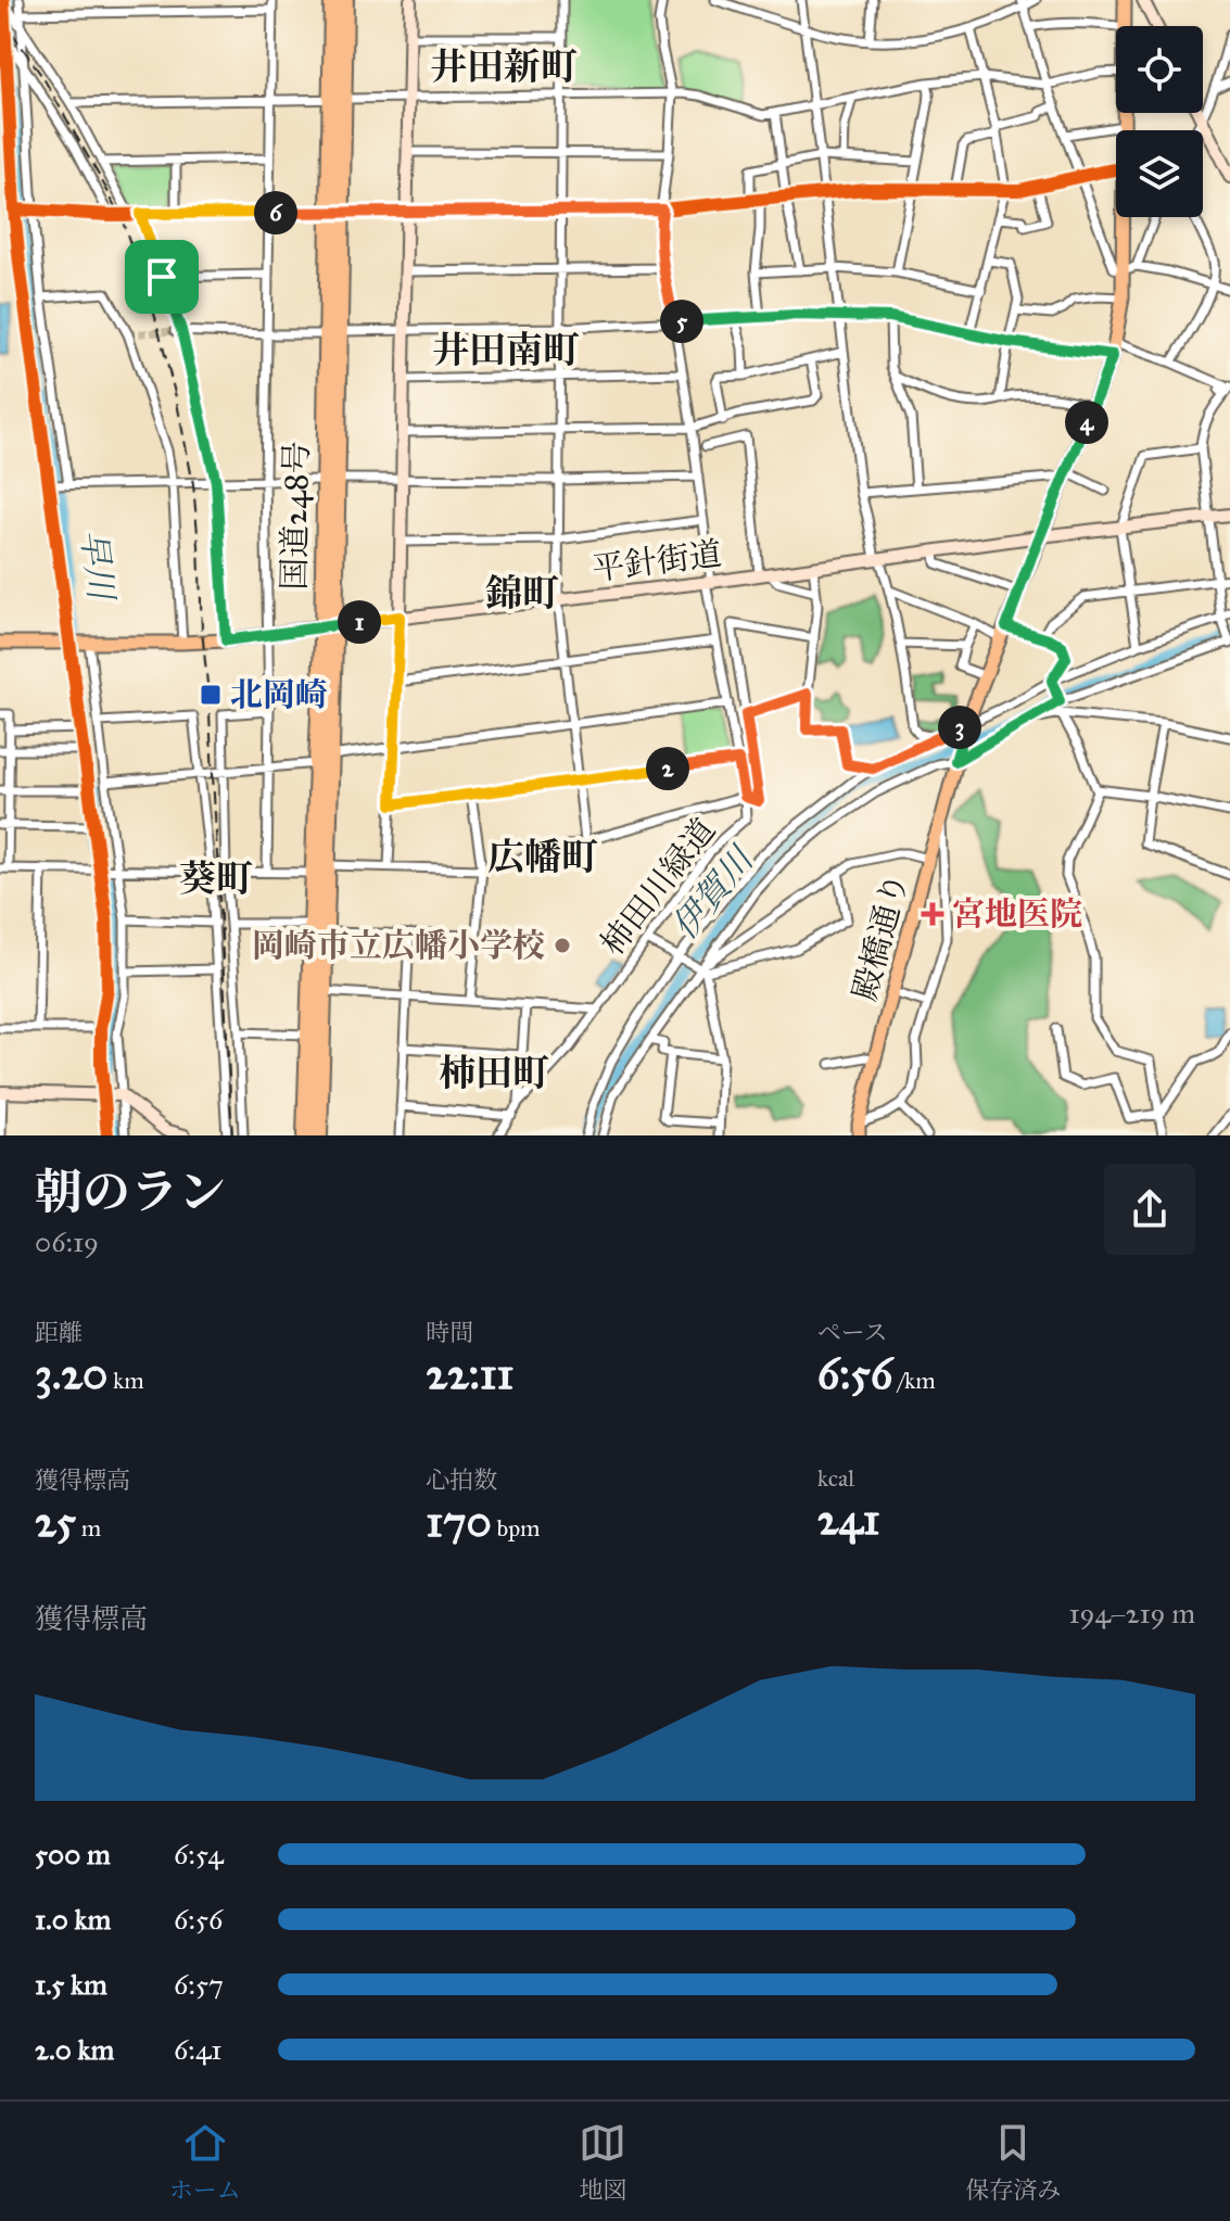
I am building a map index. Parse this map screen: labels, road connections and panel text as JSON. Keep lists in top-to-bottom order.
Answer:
{
  "streets": {
    "highway": ["国道248号"],
    "main road": ["平針街道", "殿橋通り"],
    "street": ["柿田川緑道"]
  },
  "crossings": [
    ["国道248号", "平針街道"],
    ["平針街道", "柿田川緑道"],
    ["平針街道", "殿橋通り"]
  ],
  "districts": [
    "井田新町",
    "井田南町",
    "錦町",
    "広幡町",
    "葵町",
    "柿田町"
  ],
  "water": ["早川", "伊賀川"],
  "places": {
    "transit": ["北岡崎"],
    "health": ["宮地医院"],
    "other": ["岡崎市立広幡小学校"]
  },
  "page": {
    "pins": [
      "6",
      "5",
      "4",
      "1",
      "3",
      "2"
    ],
    "heading": ["朝のラン", "06:19"],
    "stats": [
      ["距離", "3.20 km"],
      ["時間", "22:11"],
      ["ペース", "6:56 /km"],
      ["獲得標高", "25 m"],
      ["心拍数", "170 bpm"],
      ["kcal", "241"]
    ],
    "chart": ["獲得標高", "194–219 m"],
    "list": [
      {
        "name": "500 m",
        "note": "6:54"
      },
      {
        "name": "1.0 km",
        "note": "6:56"
      },
      {
        "name": "1.5 km",
        "note": "6:57"
      },
      {
        "name": "2.0 km",
        "note": "6:41"
      }
    ],
    "tabs": ["ホーム", "地図", "保存済み"]
  }
}
